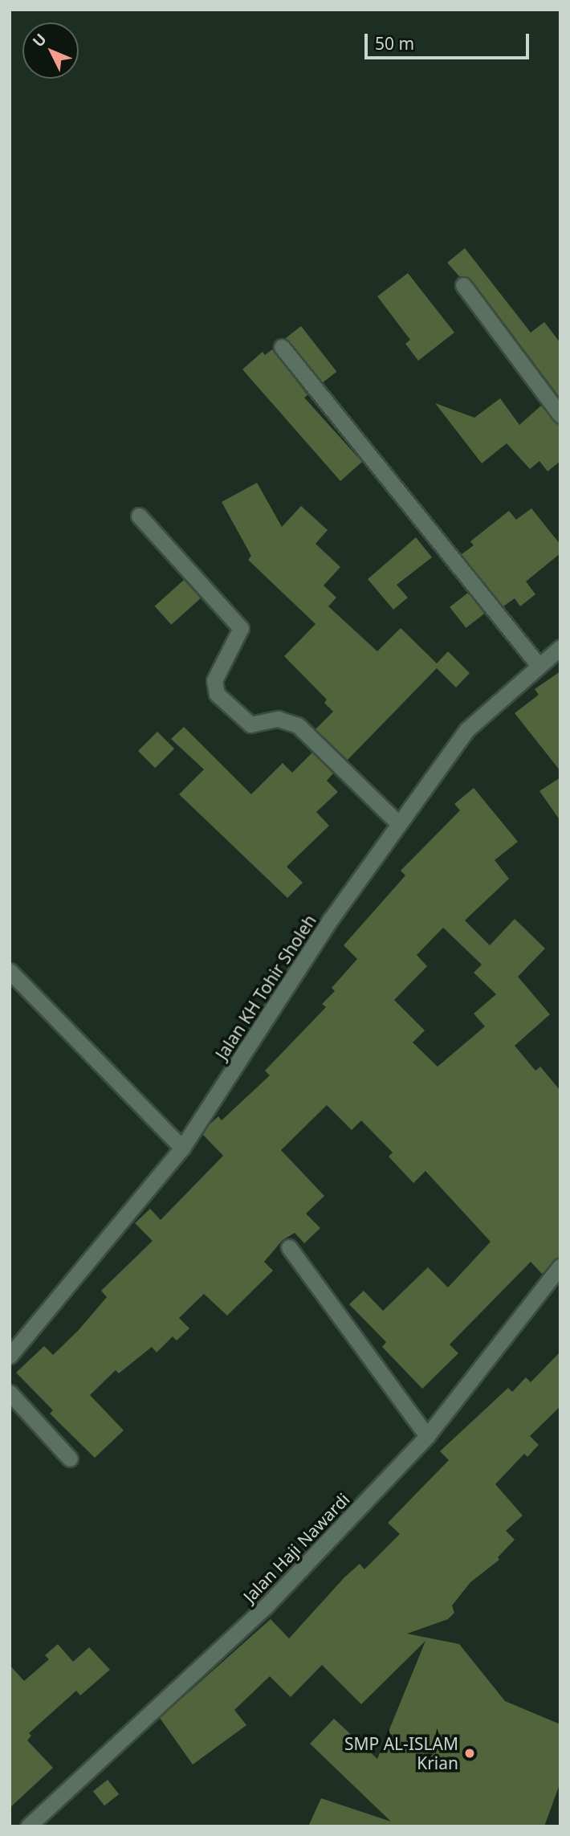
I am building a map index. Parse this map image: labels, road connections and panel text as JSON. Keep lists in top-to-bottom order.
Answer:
{
  "streets": {
    "street": ["Jalan KH Tohir Sholeh", "Jalan Haji Nawardi"]
  },
  "places": ["SMP AL-ISLAM Krian"],
  "scale_bar": "50 m",
  "north": "top left"
}
